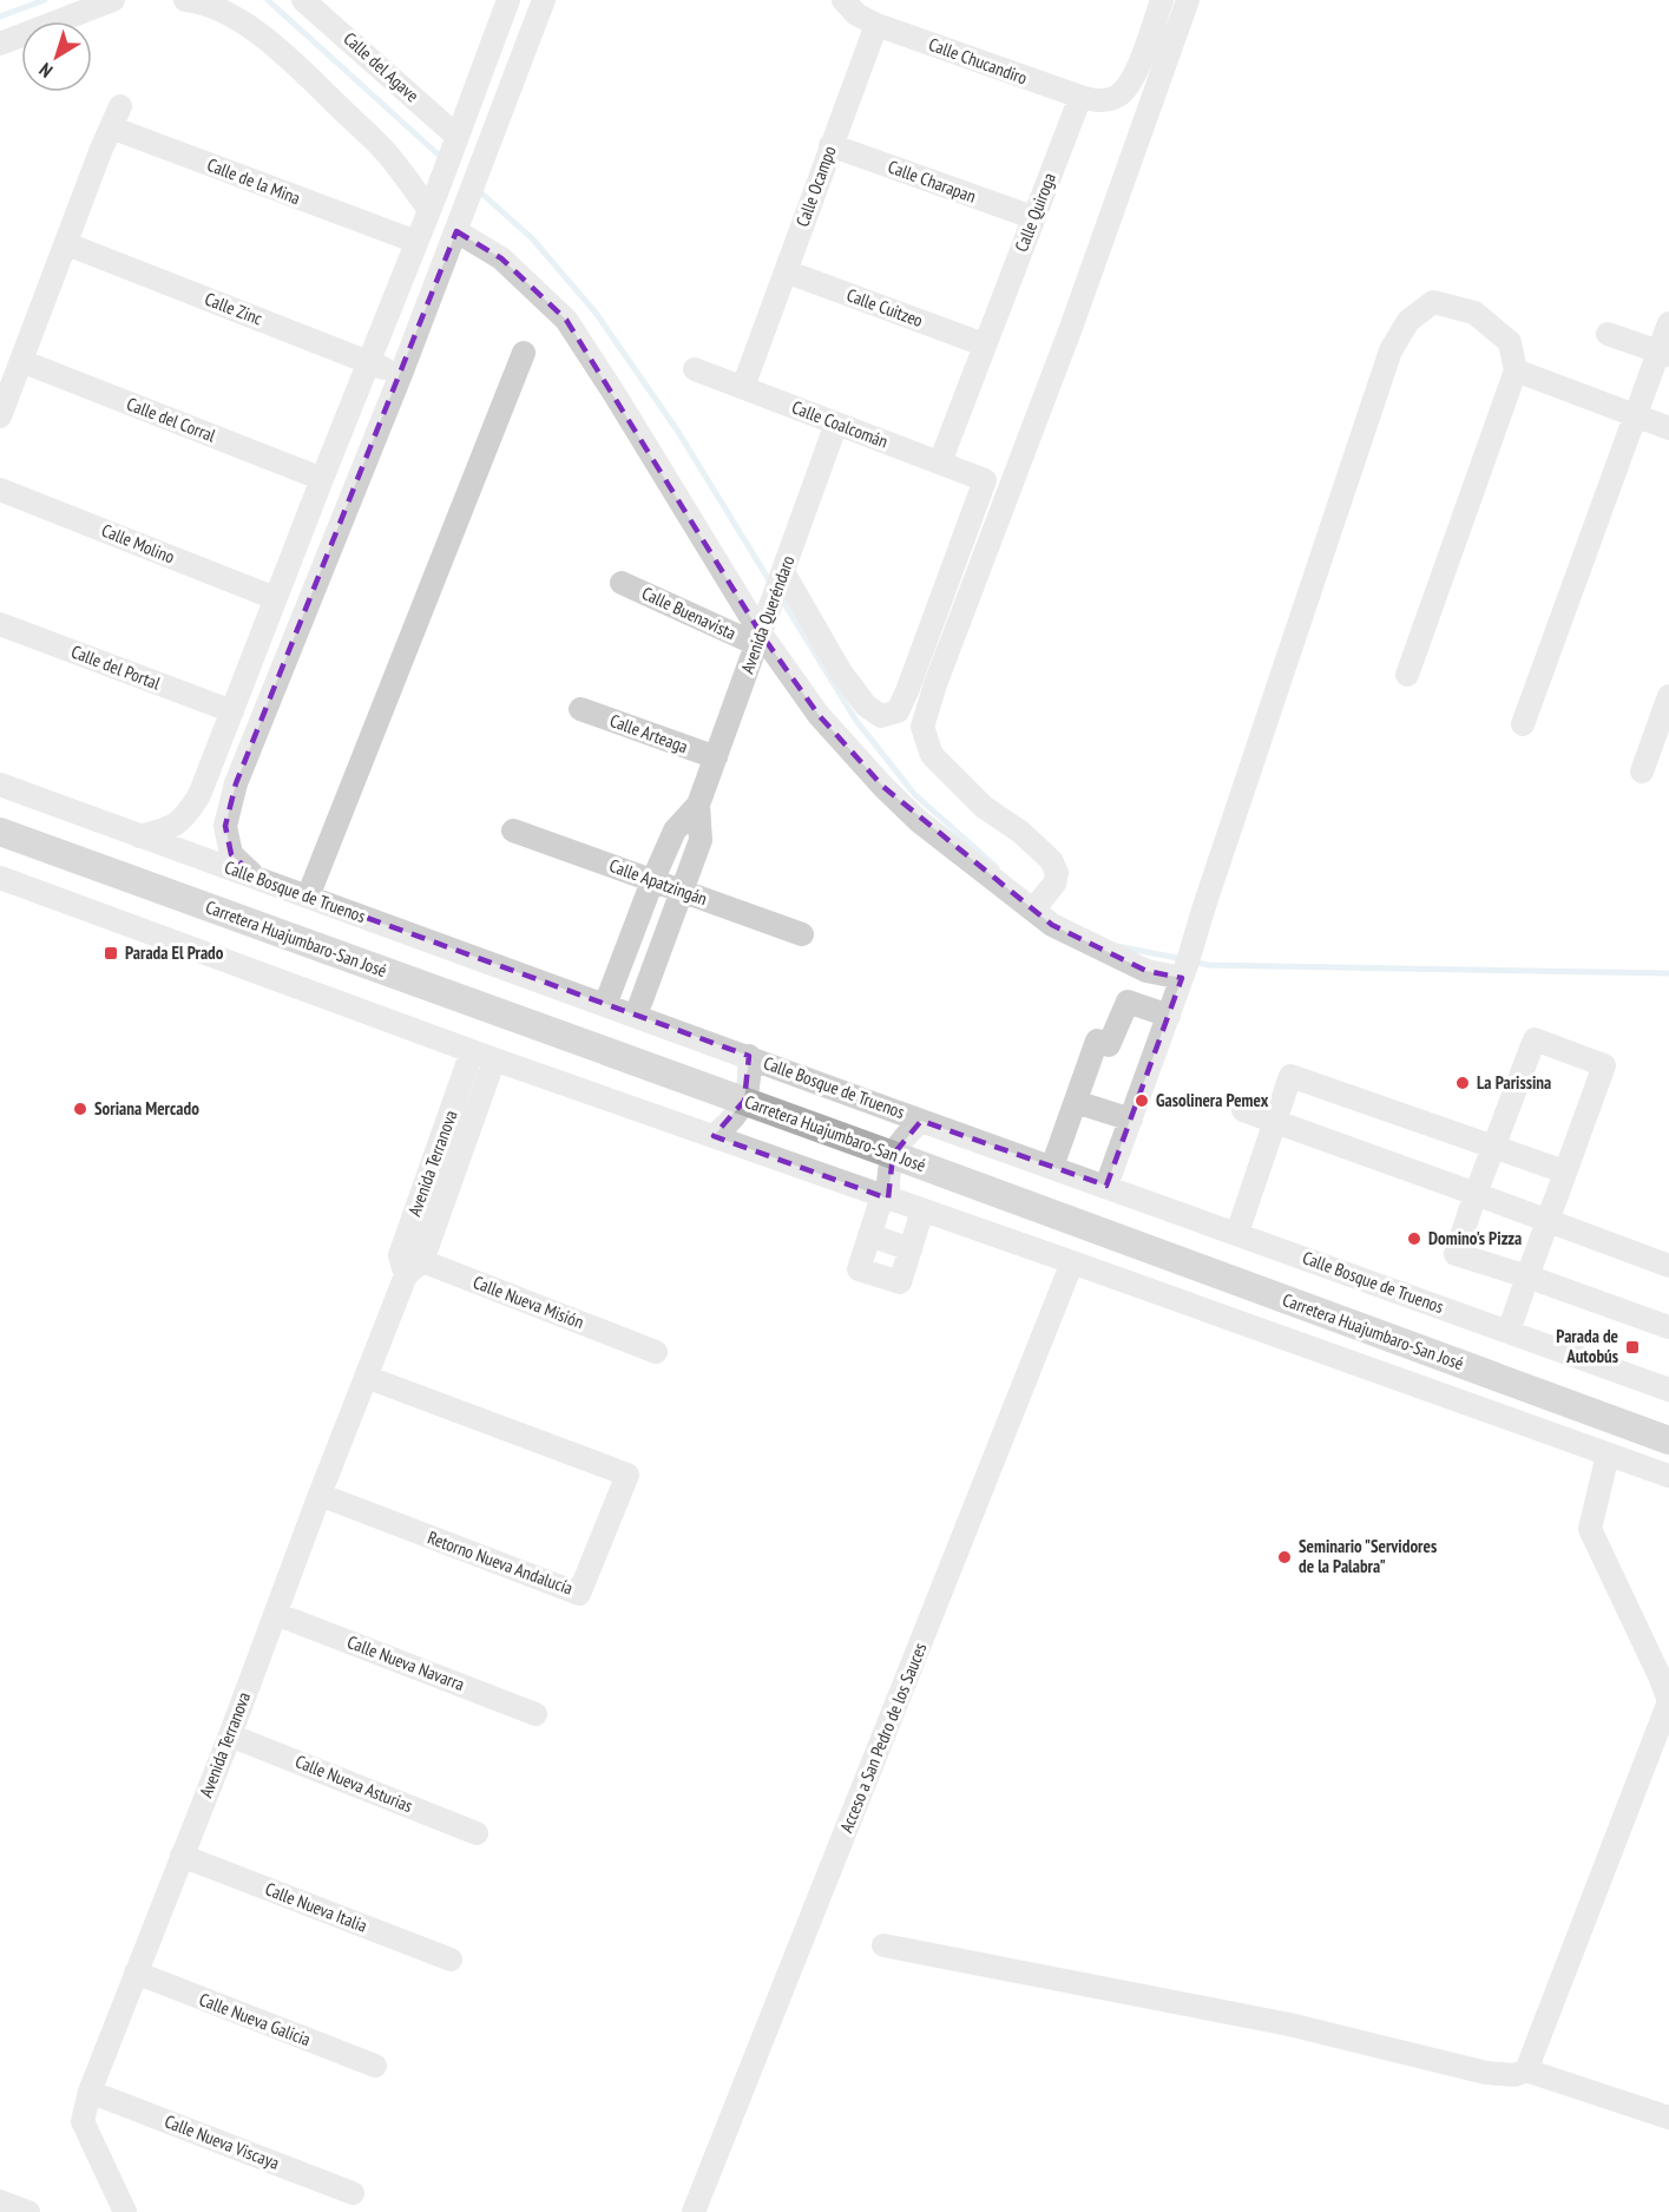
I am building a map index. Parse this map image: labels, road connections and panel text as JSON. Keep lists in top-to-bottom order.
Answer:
{
  "streets": {
    "main road": ["Carretera Huajumbaro-San José"],
    "street": [
      "Calle Chucandiro",
      "Calle del Agave",
      "Calle de la Mina",
      "Calle Charapan",
      "Calle Ocampo",
      "Calle Quiroga",
      "Calle Cuitzeo",
      "Calle Zinc",
      "Calle del Corral",
      "Calle Coalcomán",
      "Calle Molino",
      "Calle Buenavista",
      "Avenida Queréndaro",
      "Calle del Portal",
      "Calle Arteaga",
      "Calle Apatzingán",
      "Calle Bosque de Truenos",
      "Avenida Terranova",
      "Calle Nueva Misión",
      "Retorno Nueva Andalucía",
      "Calle Nueva Navarra",
      "Acceso a San Pedro de los Sauces",
      "Calle Nueva Asturias",
      "Calle Nueva Italia",
      "Calle Nueva Galicia",
      "Calle Nueva Viscaya"
    ]
  },
  "crossings": [
    ["Calle Chucandiro", "Calle Ocampo"],
    ["Calle Chucandiro", "Calle Quiroga"],
    ["Calle de la Mina", "Calle Zinc"],
    ["Calle Charapan", "Calle Ocampo"],
    ["Calle Charapan", "Calle Quiroga"],
    ["Calle Ocampo", "Calle Cuitzeo"],
    ["Calle Ocampo", "Calle Coalcomán"],
    ["Calle Quiroga", "Calle Cuitzeo"],
    ["Calle Quiroga", "Calle Coalcomán"],
    ["Calle Coalcomán", "Avenida Queréndaro"],
    ["Calle Buenavista", "Avenida Queréndaro"],
    ["Avenida Queréndaro", "Calle Arteaga"],
    ["Avenida Queréndaro", "Calle Apatzingán"],
    ["Avenida Queréndaro", "Calle Bosque de Truenos"],
    ["Avenida Terranova", "Calle Nueva Misión"],
    ["Avenida Terranova", "Retorno Nueva Andalucía"],
    ["Avenida Terranova", "Calle Nueva Navarra"],
    ["Avenida Terranova", "Calle Nueva Asturias"],
    ["Avenida Terranova", "Calle Nueva Italia"],
    ["Avenida Terranova", "Calle Nueva Galicia"],
    ["Avenida Terranova", "Calle Nueva Viscaya"]
  ],
  "places": {
    "transit": ["Parada El Prado", "Parada de Autobús"],
    "other": [
      "La Parissina",
      "Gasolinera Pemex",
      "Soriana Mercado",
      "Domino's Pizza",
      "Seminario \"Servidores de la Palabra\""
    ]
  },
  "north": "bottom left"
}
